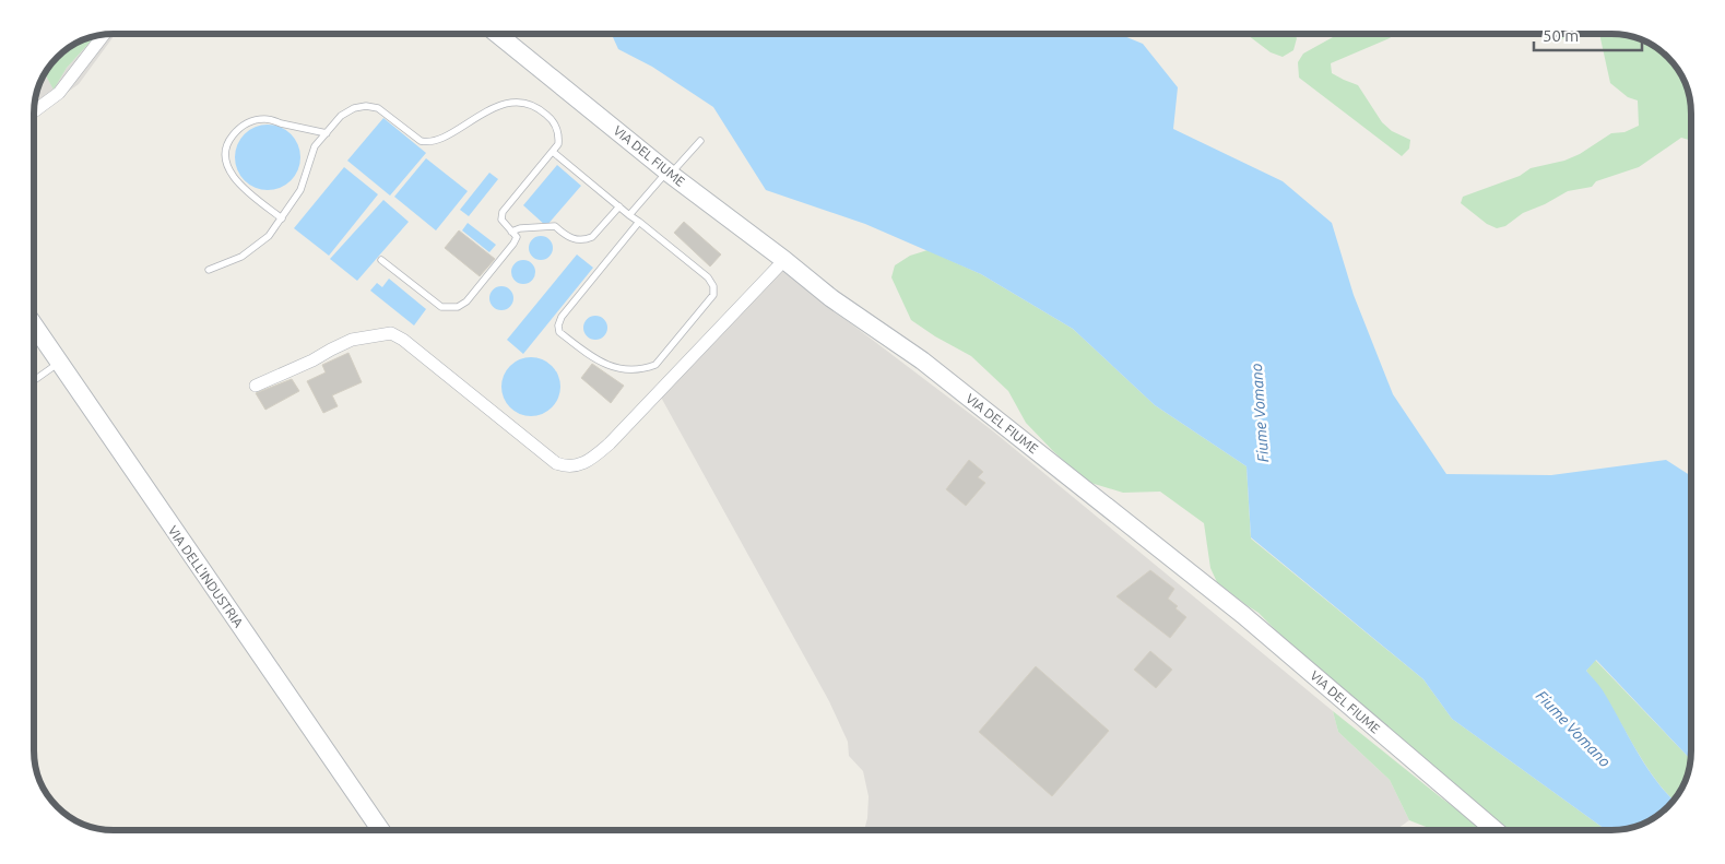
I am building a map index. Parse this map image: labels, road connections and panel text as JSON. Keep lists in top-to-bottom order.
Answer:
{
  "streets": {
    "street": ["VIA DEL FIUME", "VIA DELL'INDUSTRIA"]
  },
  "water": ["Fiume Vomano"],
  "scale_bar": "50 m"
}
